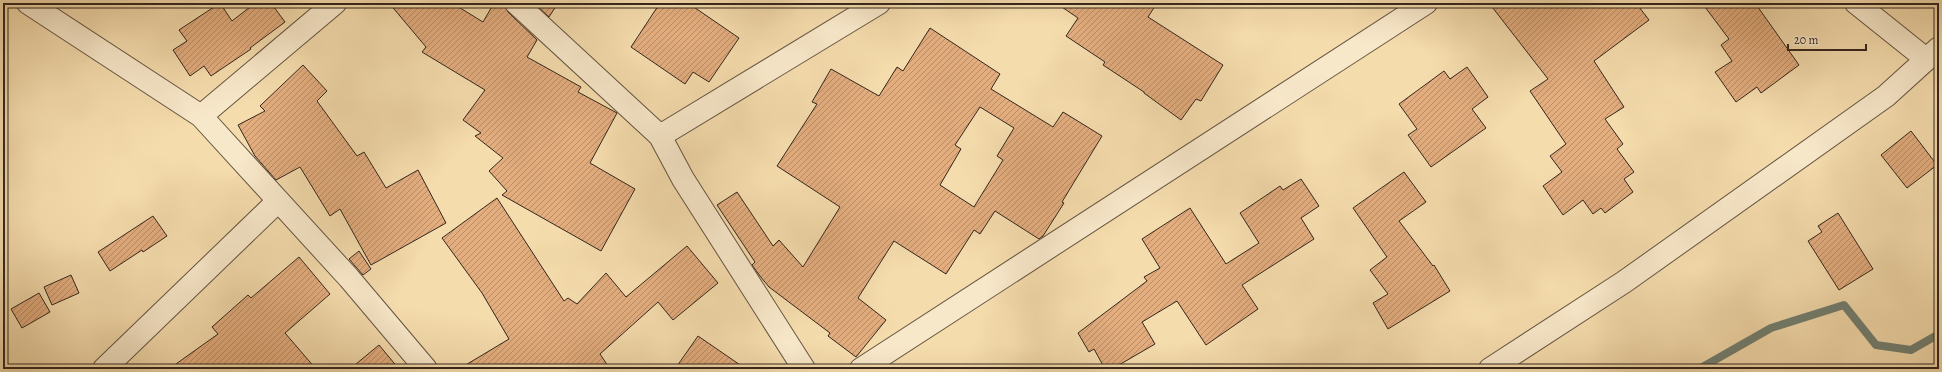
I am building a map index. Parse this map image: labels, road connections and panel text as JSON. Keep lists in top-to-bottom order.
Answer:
{
  "scale_bar": "20 m"
}
